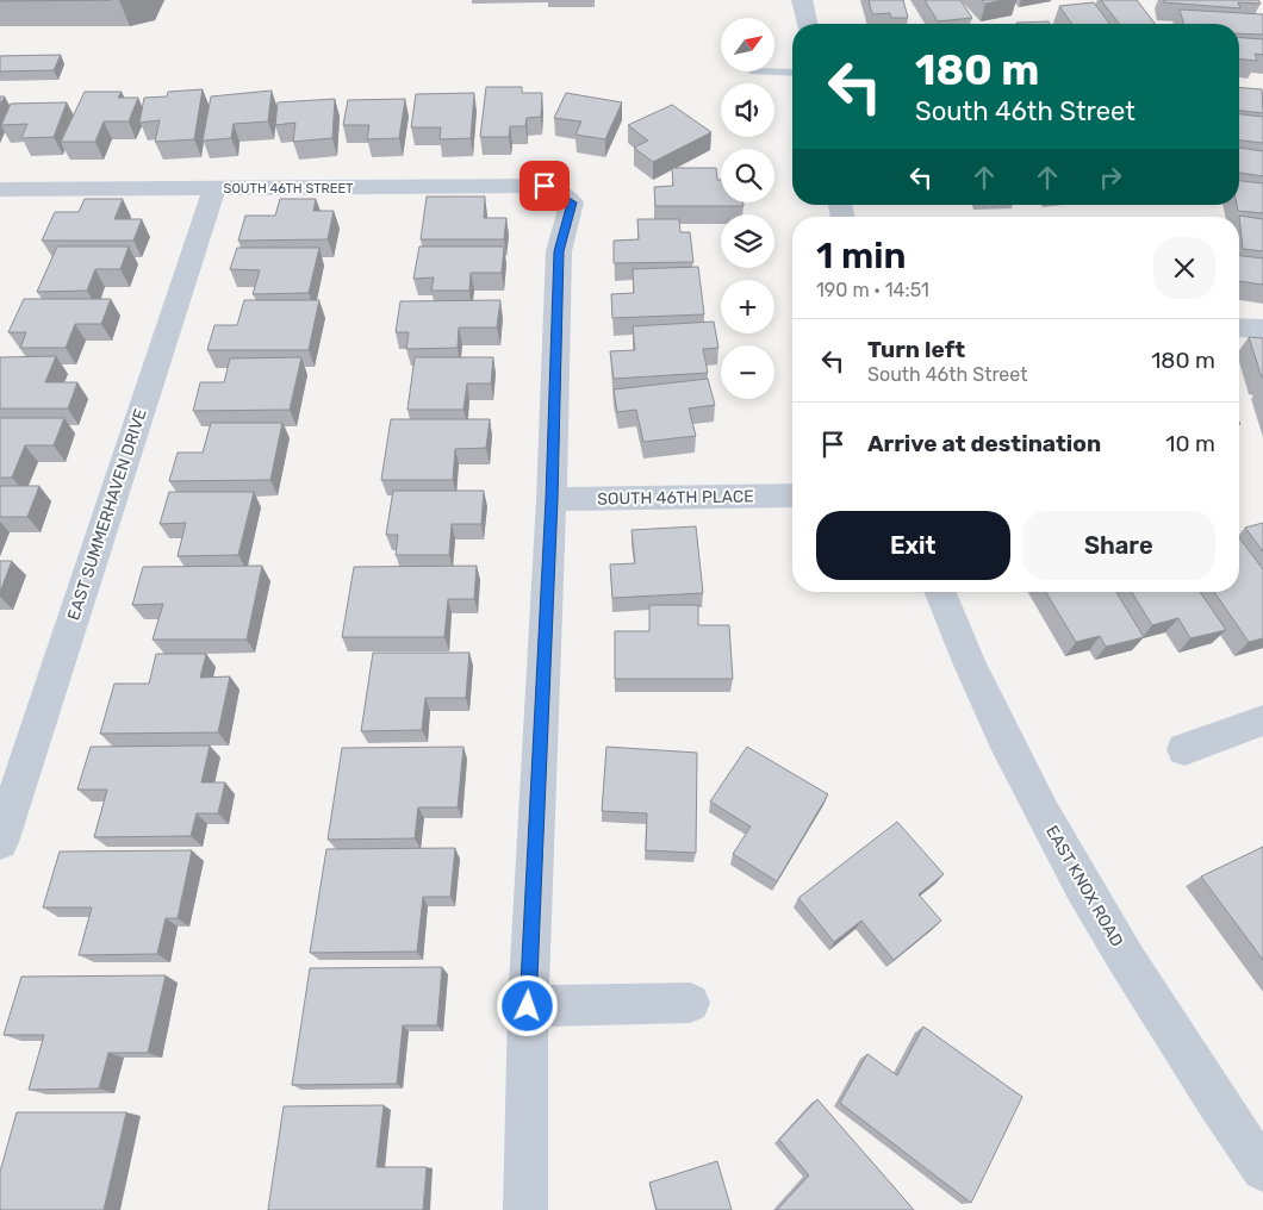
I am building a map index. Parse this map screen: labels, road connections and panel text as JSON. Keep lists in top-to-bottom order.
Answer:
{
  "streets": {
    "street": [
      "SOUTH 46TH STREET",
      "SOUTH 46TH PLACE",
      "EAST SUMMERHAVEN DRIVE",
      "EAST KNOX ROAD"
    ]
  },
  "crossings": [
    ["SOUTH 46TH STREET", "SOUTH 46TH PLACE"],
    ["SOUTH 46TH STREET", "EAST SUMMERHAVEN DRIVE"]
  ],
  "north": "top right",
  "page": {
    "map_buttons": ["+", "−"],
    "turn": ["180 m", "South 46th Street"],
    "heading": ["1 min", "190 m · 14:51"],
    "list": [
      {
        "name": "Turn left",
        "note": "South 46th Street",
        "value": "180 m"
      },
      {
        "name": "Arrive at destination",
        "value": "10 m"
      }
    ],
    "buttons": ["Exit", "Share"]
  }
}
